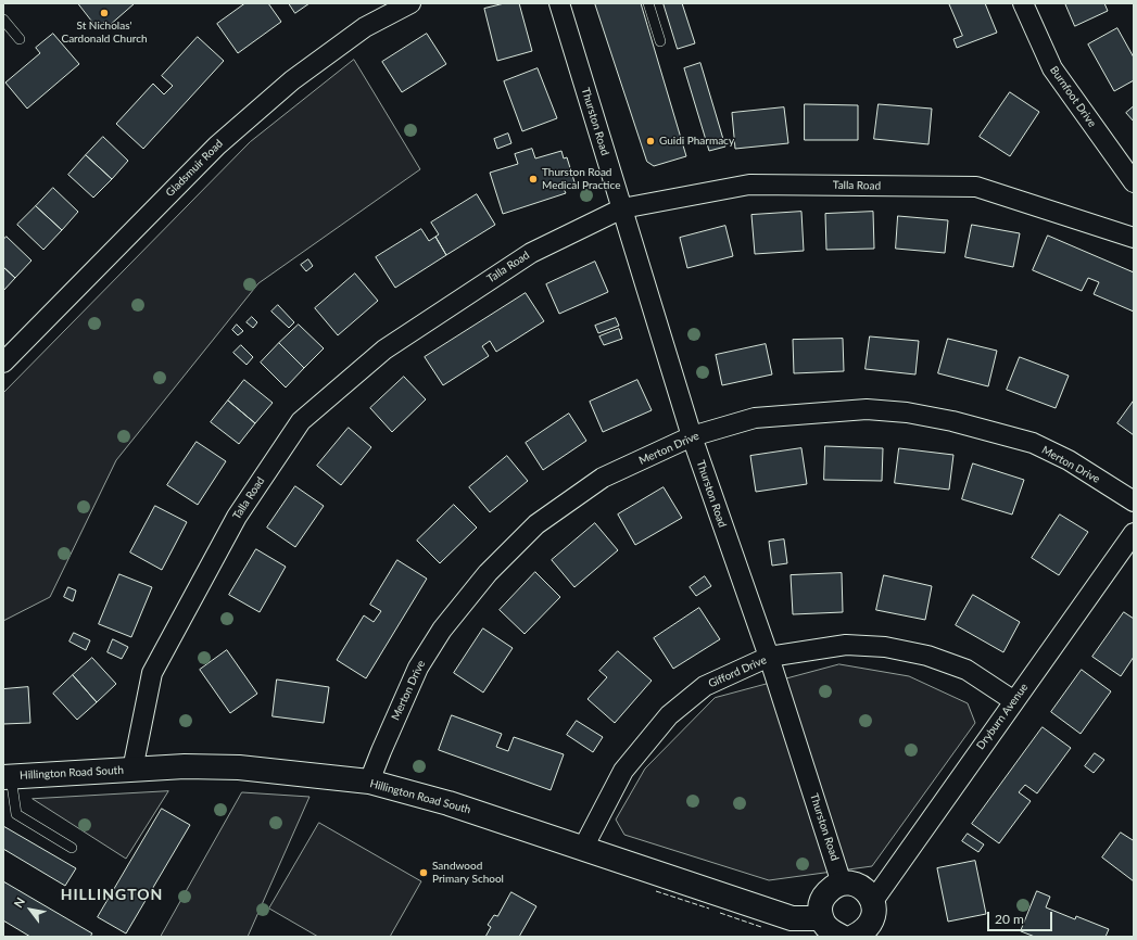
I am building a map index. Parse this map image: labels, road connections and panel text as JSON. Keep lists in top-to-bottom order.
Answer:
{
  "streets": {
    "street": [
      "Burnfoot Drive",
      "Thurston Road",
      "Gladsmuir Road",
      "Talla Road",
      "Merton Drive",
      "Gifford Drive",
      "Dryburn Avenue",
      "Hillington Road South"
    ]
  },
  "crossings": [
    ["Thurston Road", "Talla Road"],
    ["Thurston Road", "Merton Drive"],
    ["Thurston Road", "Gifford Drive"],
    ["Talla Road", "Hillington Road South"],
    ["Merton Drive", "Hillington Road South"],
    ["Gifford Drive", "Dryburn Avenue"],
    ["Gifford Drive", "Hillington Road South"]
  ],
  "districts": ["HILLINGTON"],
  "places": [
    "St Nicholas' Cardonald Church",
    "Guidi Pharmacy",
    "Thurston Road Medical Practice",
    "Sandwood Primary School"
  ],
  "scale_bar": "20 m",
  "north": "top left"
}
